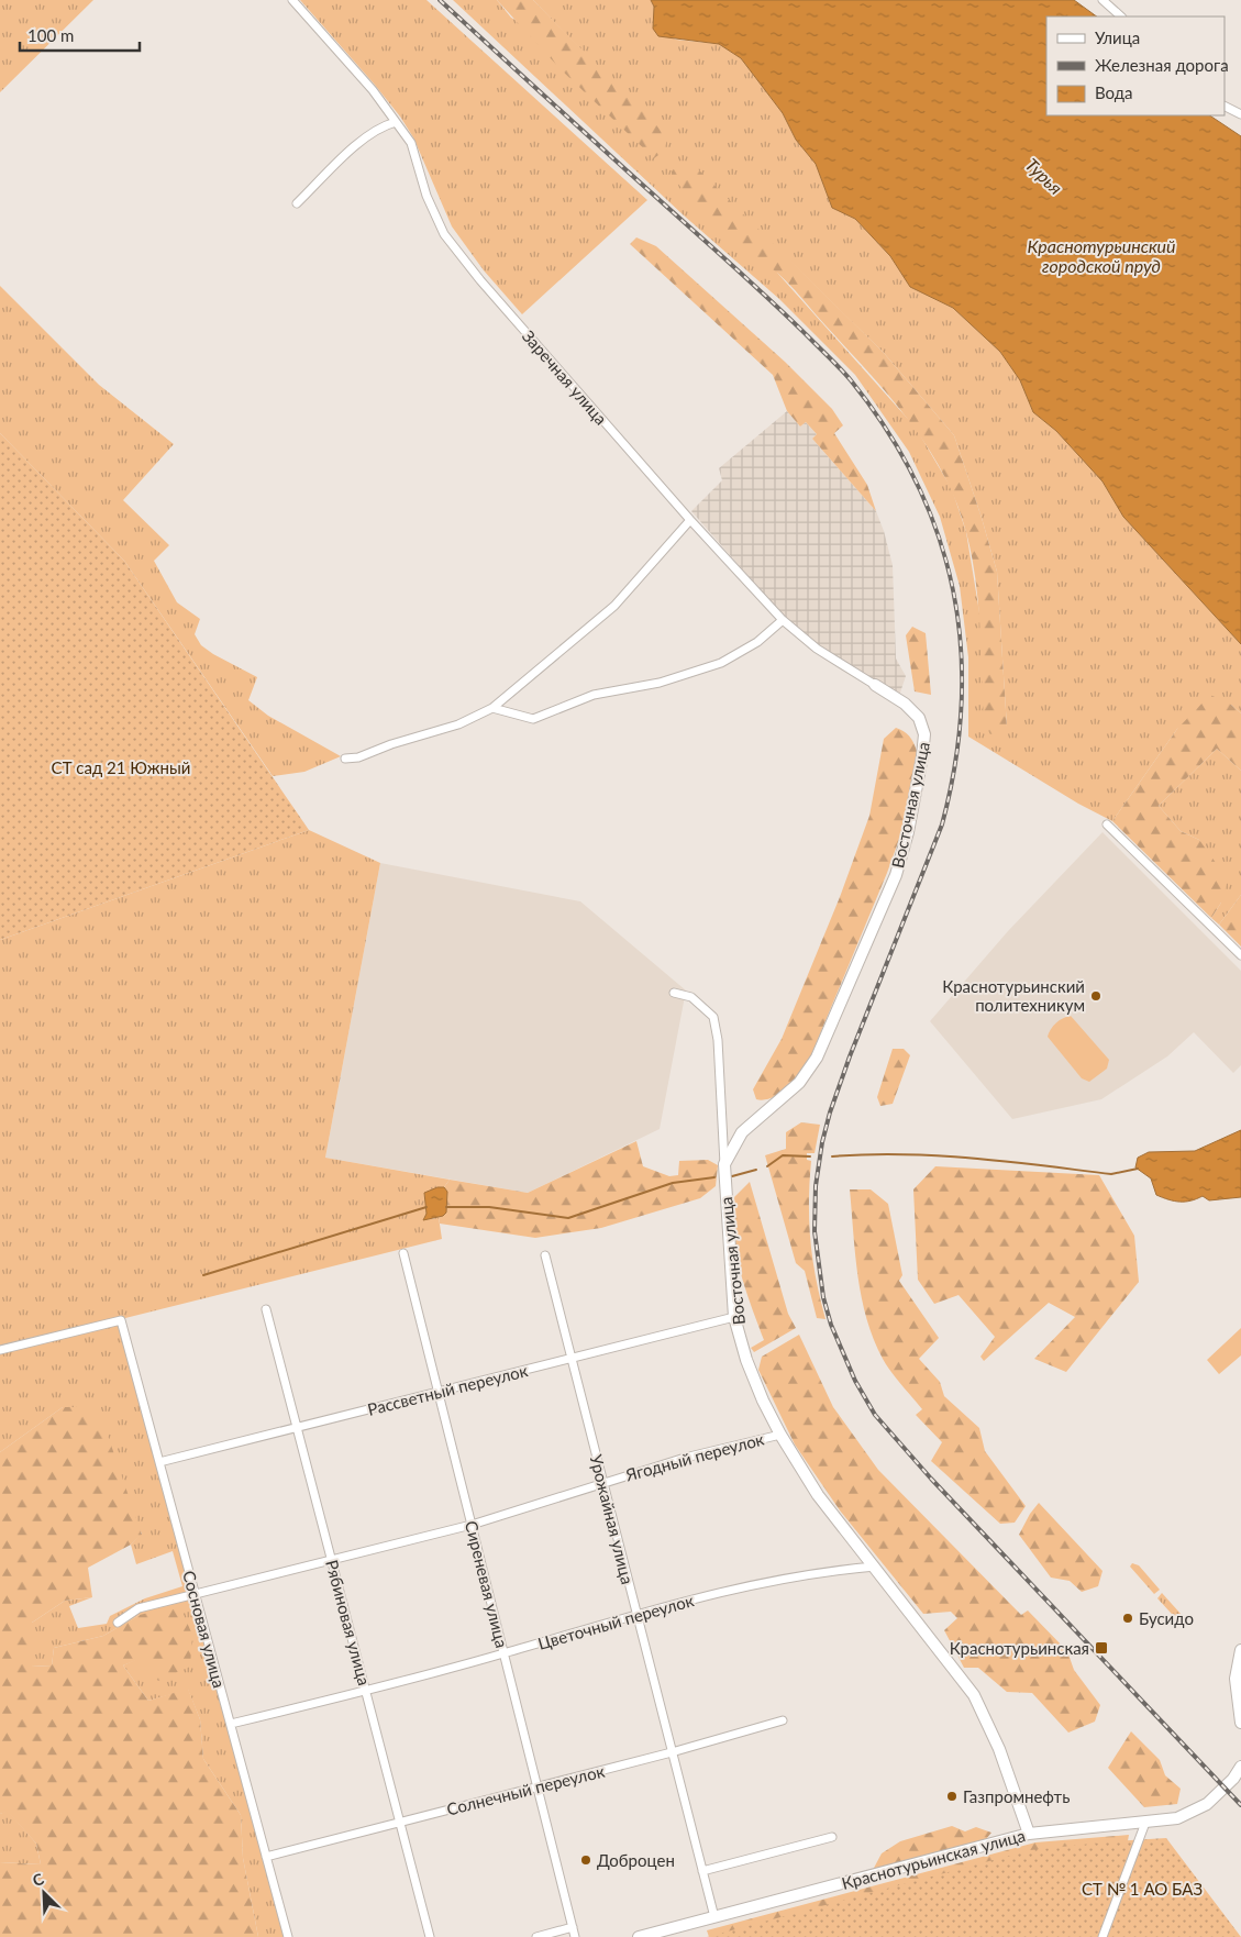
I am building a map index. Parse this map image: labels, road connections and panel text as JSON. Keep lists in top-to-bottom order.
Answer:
{
  "streets": {
    "street": [
      "Заречная улица",
      "Восточная улица",
      "Рассветный переулок",
      "Ягодный переулок",
      "Урожайная улица",
      "Сиреневая улица",
      "Цветочный переулок",
      "Рябиновая улица",
      "Сосновая улица",
      "Солнечный переулок",
      "Краснотурьинская улица"
    ]
  },
  "crossings": [
    ["Заречная улица", "Восточная улица"],
    ["Восточная улица", "Рассветный переулок"],
    ["Восточная улица", "Ягодный переулок"],
    ["Восточная улица", "Цветочный переулок"],
    ["Восточная улица", "Краснотурьинская улица"],
    ["Рассветный переулок", "Урожайная улица"],
    ["Рассветный переулок", "Сиреневая улица"],
    ["Рассветный переулок", "Рябиновая улица"],
    ["Рассветный переулок", "Сосновая улица"],
    ["Ягодный переулок", "Урожайная улица"],
    ["Ягодный переулок", "Сиреневая улица"],
    ["Ягодный переулок", "Рябиновая улица"],
    ["Ягодный переулок", "Сосновая улица"],
    ["Урожайная улица", "Цветочный переулок"],
    ["Урожайная улица", "Солнечный переулок"],
    ["Урожайная улица", "Краснотурьинская улица"],
    ["Сиреневая улица", "Цветочный переулок"],
    ["Сиреневая улица", "Солнечный переулок"],
    ["Цветочный переулок", "Рябиновая улица"],
    ["Цветочный переулок", "Сосновая улица"],
    ["Рябиновая улица", "Солнечный переулок"],
    ["Сосновая улица", "Солнечный переулок"]
  ],
  "water": ["Турья", "Краснотурьинский городской пруд"],
  "parks": ["СТ сад 21 Южный", "СТ № 1 АО БАЗ"],
  "places": {
    "other": [
      "Краснотурьинский политехникум",
      "Бусидо",
      "Газпромнефть",
      "Доброцен"
    ],
    "transit": ["Краснотурьинская"]
  },
  "legend": ["Улица", "Железная дорога", "Вода"],
  "scale_bar": "100 m",
  "north": "top left"
}
